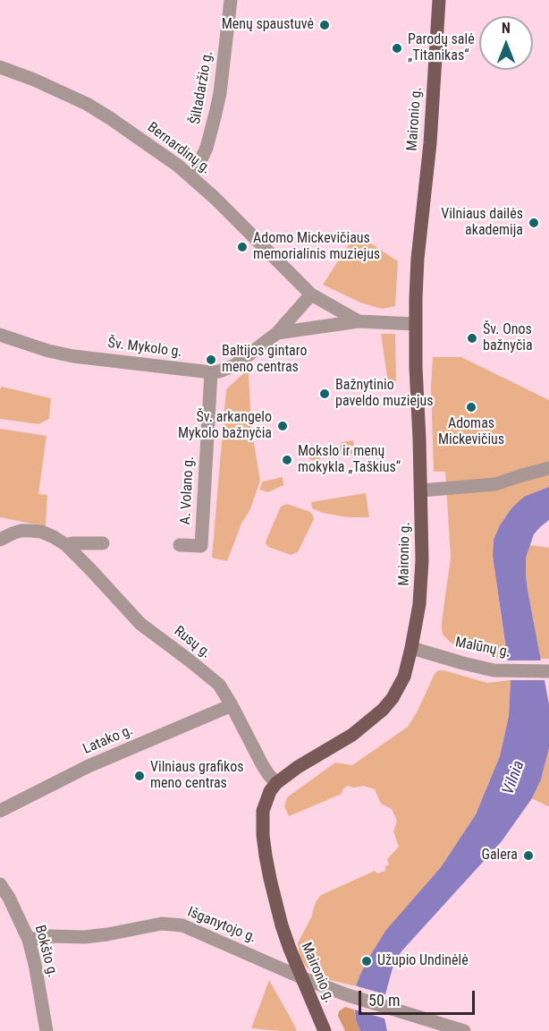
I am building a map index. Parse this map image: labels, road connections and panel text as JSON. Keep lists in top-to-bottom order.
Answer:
{
  "streets": {
    "main road": ["Maironio g."],
    "street": [
      "Šiltadaržio g.",
      "Bernardinų g.",
      "Šv. Mykolo g.",
      "A. Volano g.",
      "Rusų g.",
      "Malūnų g.",
      "Latako g.",
      "Išganytojo g.",
      "Bokšto g."
    ]
  },
  "crossings": [
    ["Šiltadaržio g.", "Bernardinų g."],
    ["Maironio g.", "Šv. Mykolo g."],
    ["Maironio g.", "Rusų g."],
    ["Maironio g.", "Malūnų g."],
    ["Maironio g.", "Išganytojo g."],
    ["Bernardinų g.", "Šv. Mykolo g."],
    ["Šv. Mykolo g.", "A. Volano g."],
    ["Rusų g.", "Latako g."],
    ["Išganytojo g.", "Bokšto g."]
  ],
  "water": ["Vilnia"],
  "places": [
    "Menų spaustuvė",
    "Parodų salė „Titanikas“",
    "Vilniaus dailės akademija",
    "Adomo Mickevičiaus memorialinis muziejus",
    "Šv. Onos bažnyčia",
    "Baltijos gintaro meno centras",
    "Bažnytinio paveldo muziejus",
    "Adomas Mickevičius",
    "Šv. arkangelo Mykolo bažnyčia",
    "Mokslo ir menų mokykla „Taškius“",
    "Vilniaus grafikos meno centras",
    "Galera",
    "Užupio Undinėlė"
  ],
  "scale_bar": "50 m",
  "north": "top"
}
